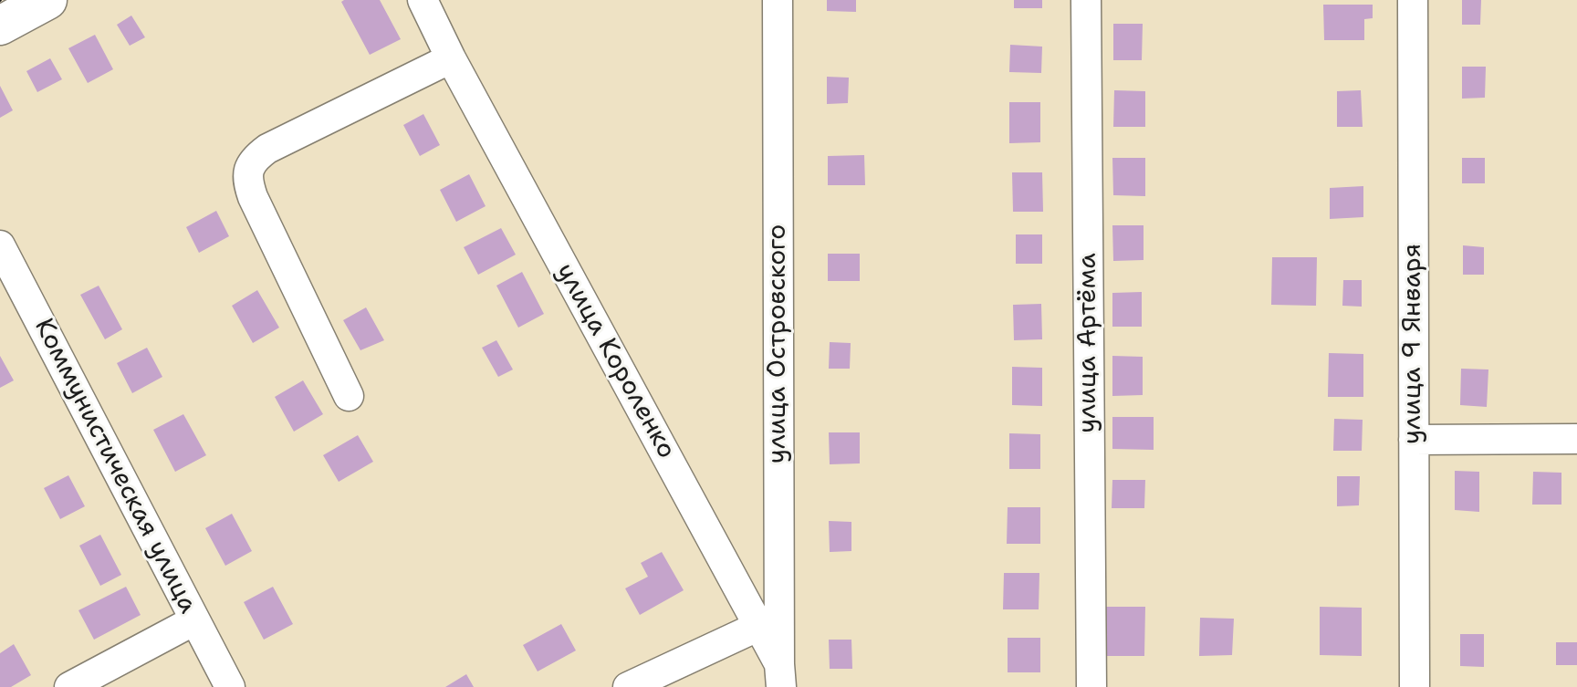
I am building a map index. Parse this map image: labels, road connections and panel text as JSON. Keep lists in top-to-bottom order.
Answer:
{
  "streets": {
    "street": [
      "улица Артёма",
      "улица Островского",
      "улица 9 Января",
      "улица Короленко",
      "Коммунистическая улица"
    ]
  },
  "crossings": [
    ["улица Островского", "улица Короленко"]
  ]
}
